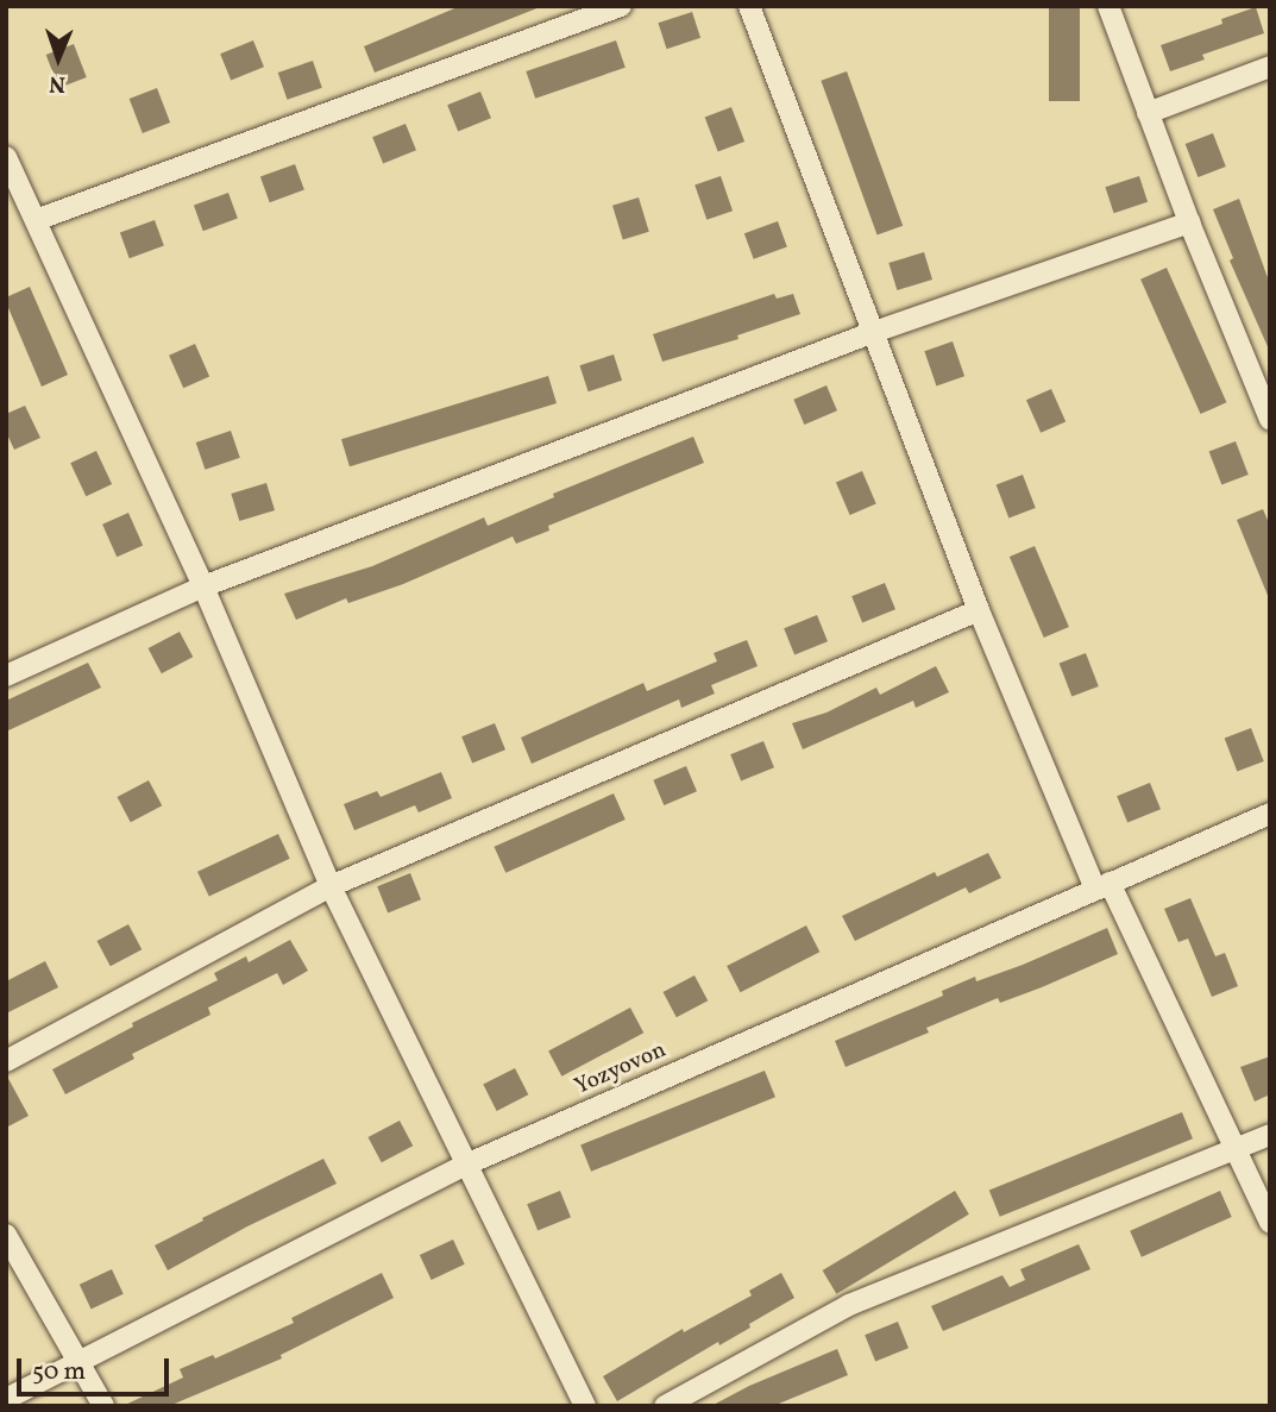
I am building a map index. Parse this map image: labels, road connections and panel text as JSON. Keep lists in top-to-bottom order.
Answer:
{
  "streets": {
    "street": ["Yozyovon"]
  },
  "scale_bar": "50 m",
  "north": "bottom"
}
